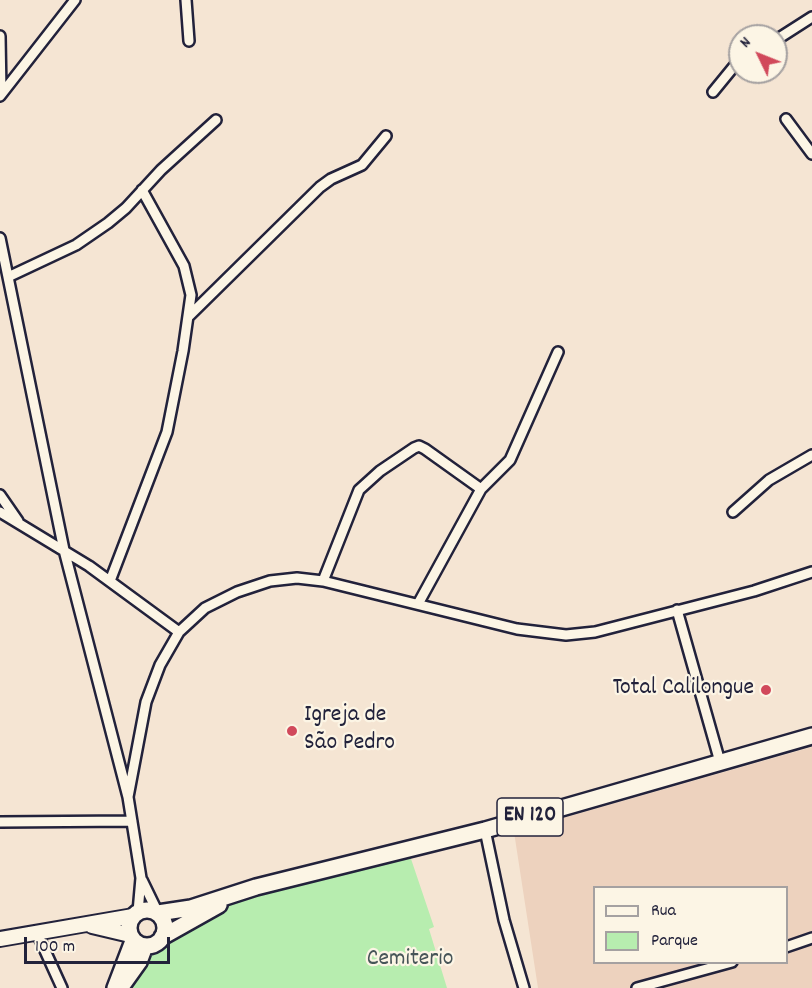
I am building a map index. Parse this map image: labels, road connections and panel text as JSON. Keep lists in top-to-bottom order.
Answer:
{
  "streets": {
    "main road": ["EN 120"]
  },
  "parks": ["Cemiterio"],
  "places": ["Total Calilongue", "Igreja de São Pedro"],
  "legend": ["Rua", "Parque"],
  "scale_bar": "100 m",
  "north": "top left"
}
